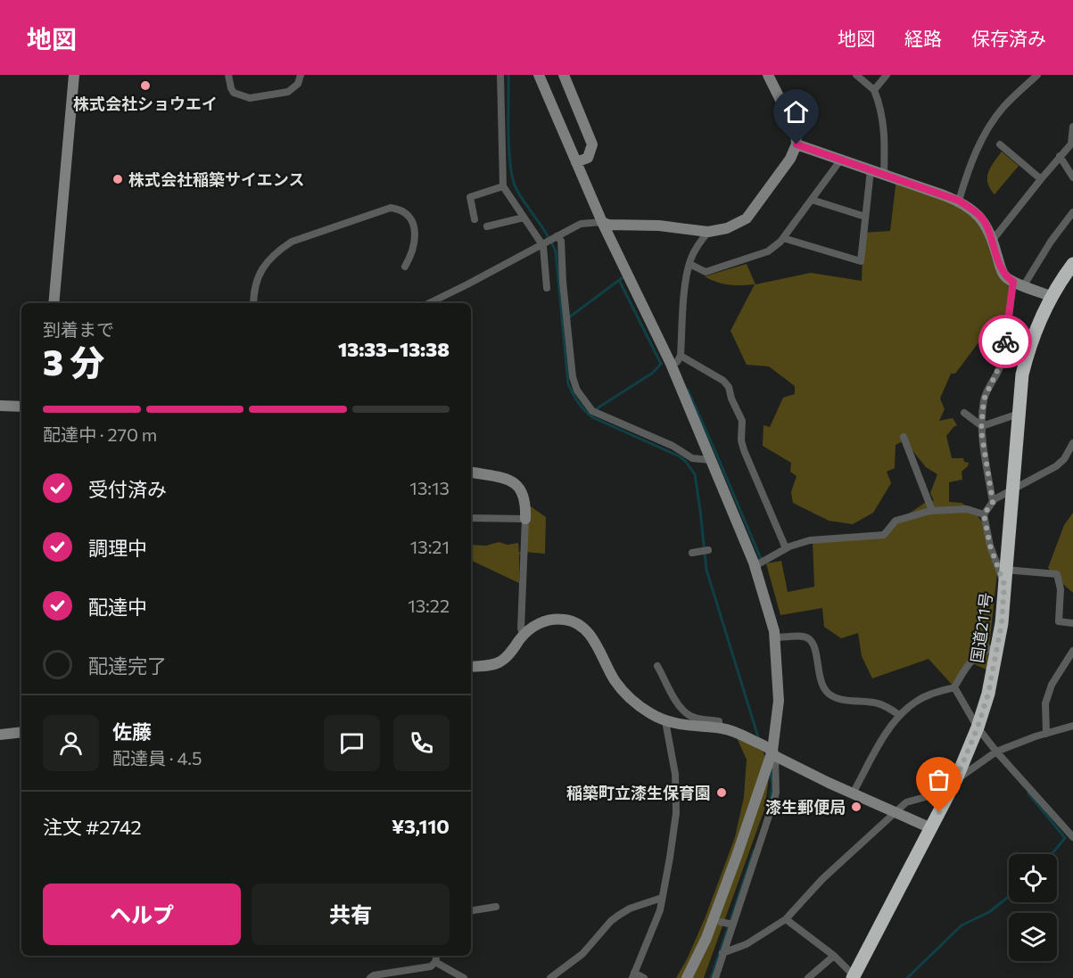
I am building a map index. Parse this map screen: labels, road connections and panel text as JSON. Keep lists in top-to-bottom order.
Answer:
{
  "streets": {
    "highway": ["国道211号"]
  },
  "places": [
    "株式会社ショウエイ",
    "株式会社稲築サイエンス",
    "稲築町立漆生保育園",
    "漆生郵便局"
  ],
  "page": {
    "header": "地図",
    "nav": ["地図", "経路", "保存済み"],
    "heading": ["3 分", "到着まで", "13:33–13:38"],
    "panel": [
      "佐藤",
      "配達員 · 4.5",
      "注文 #2742",
      "¥3,110"
    ],
    "bar": "配達中 · 270 m",
    "list": [
      ["受付済み", "13:13"],
      ["調理中", "13:21"],
      ["配達中", "13:22"],
      "配達完了"
    ],
    "buttons": ["ヘルプ", "共有"]
  }
}
